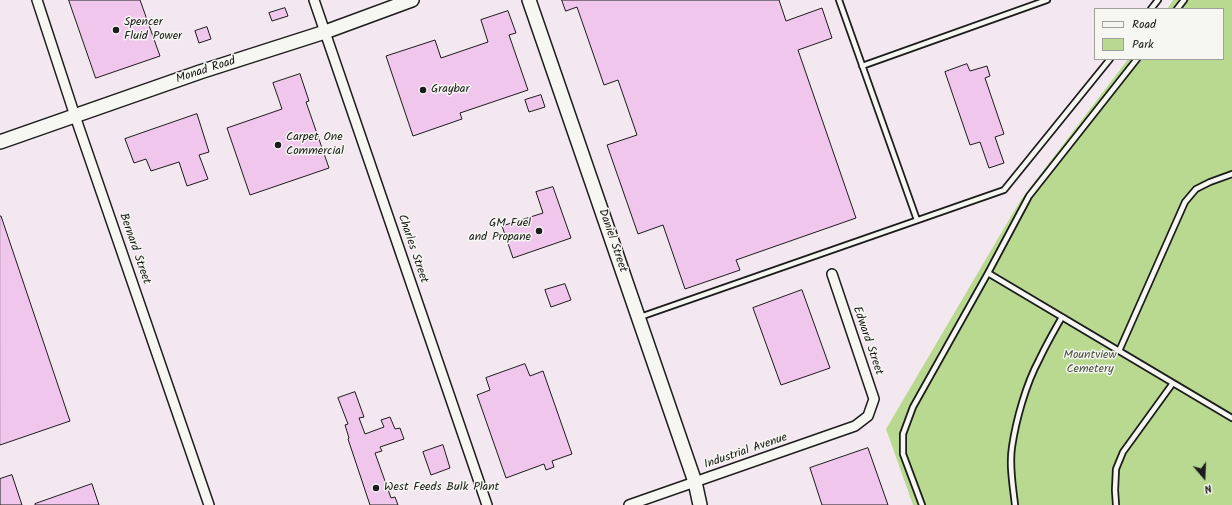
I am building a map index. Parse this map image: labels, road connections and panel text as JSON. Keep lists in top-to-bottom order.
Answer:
{
  "streets": {
    "street": [
      "Monad Road",
      "Daniel Street",
      "Bernard Street",
      "Charles Street",
      "Edward Street",
      "Industrial Avenue"
    ]
  },
  "crossings": [
    ["Monad Road", "Bernard Street"],
    ["Monad Road", "Charles Street"],
    ["Daniel Street", "Industrial Avenue"],
    ["Edward Street", "Industrial Avenue"]
  ],
  "parks": ["Mountview Cemetery"],
  "places": [
    "Spencer Fluid Power",
    "Graybar",
    "Carpet One Commercial",
    "GM Fuel and Propane",
    "West Feeds Bulk Plant"
  ],
  "legend": ["Road", "Park"],
  "north": "bottom"
}
